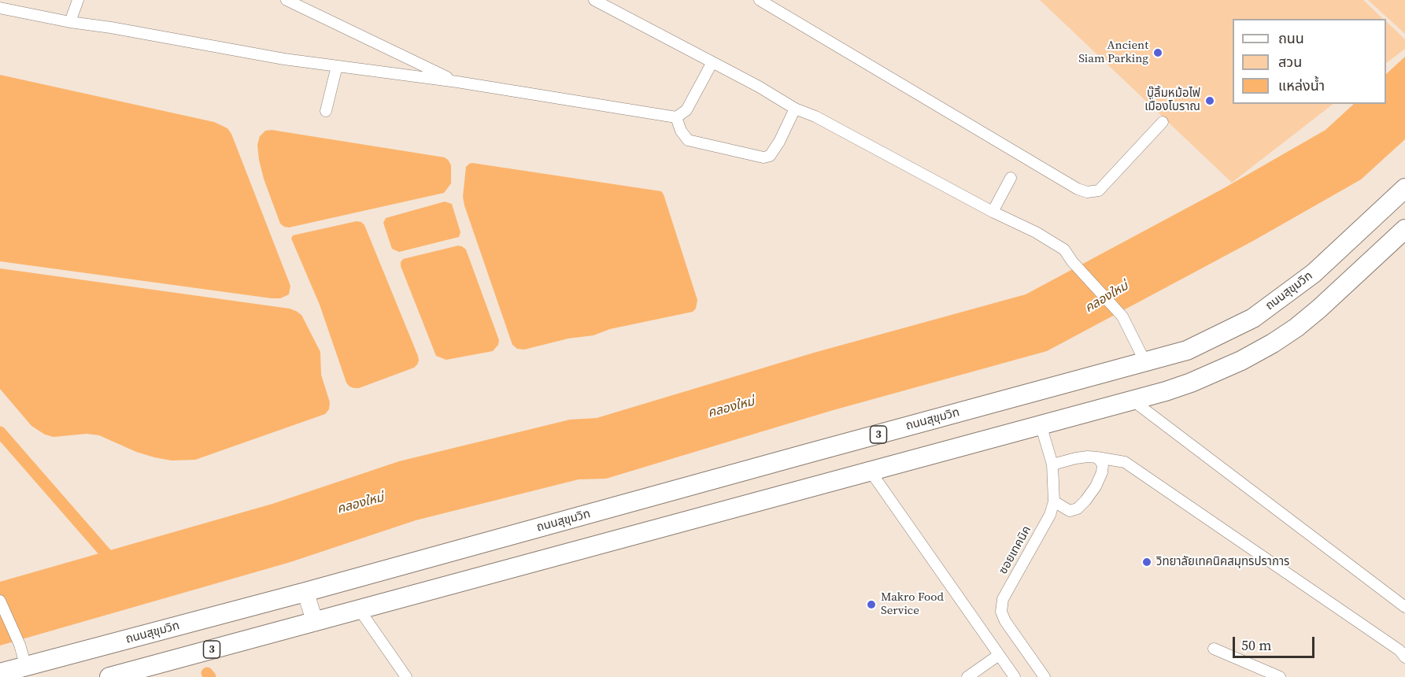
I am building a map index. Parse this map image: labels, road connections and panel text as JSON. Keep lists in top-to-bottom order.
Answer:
{
  "streets": {
    "highway": ["ถนนสุขุมวิท", "3"],
    "street": ["ซอยเทคนิค"]
  },
  "crossings": [
    ["3", "ซอยเทคนิค"]
  ],
  "water": ["คลองใหม่"],
  "places": [
    "Ancient Siam Parking",
    "บู๊ลิ้มหม้อไฟ เมืองโบราณ",
    "วิทยาลัยเทคนิคสมุทรปราการ",
    "Makro Food Service"
  ],
  "legend": ["ถนน", "สวน", "แหล่งน้ำ"],
  "scale_bar": "50 m"
}
